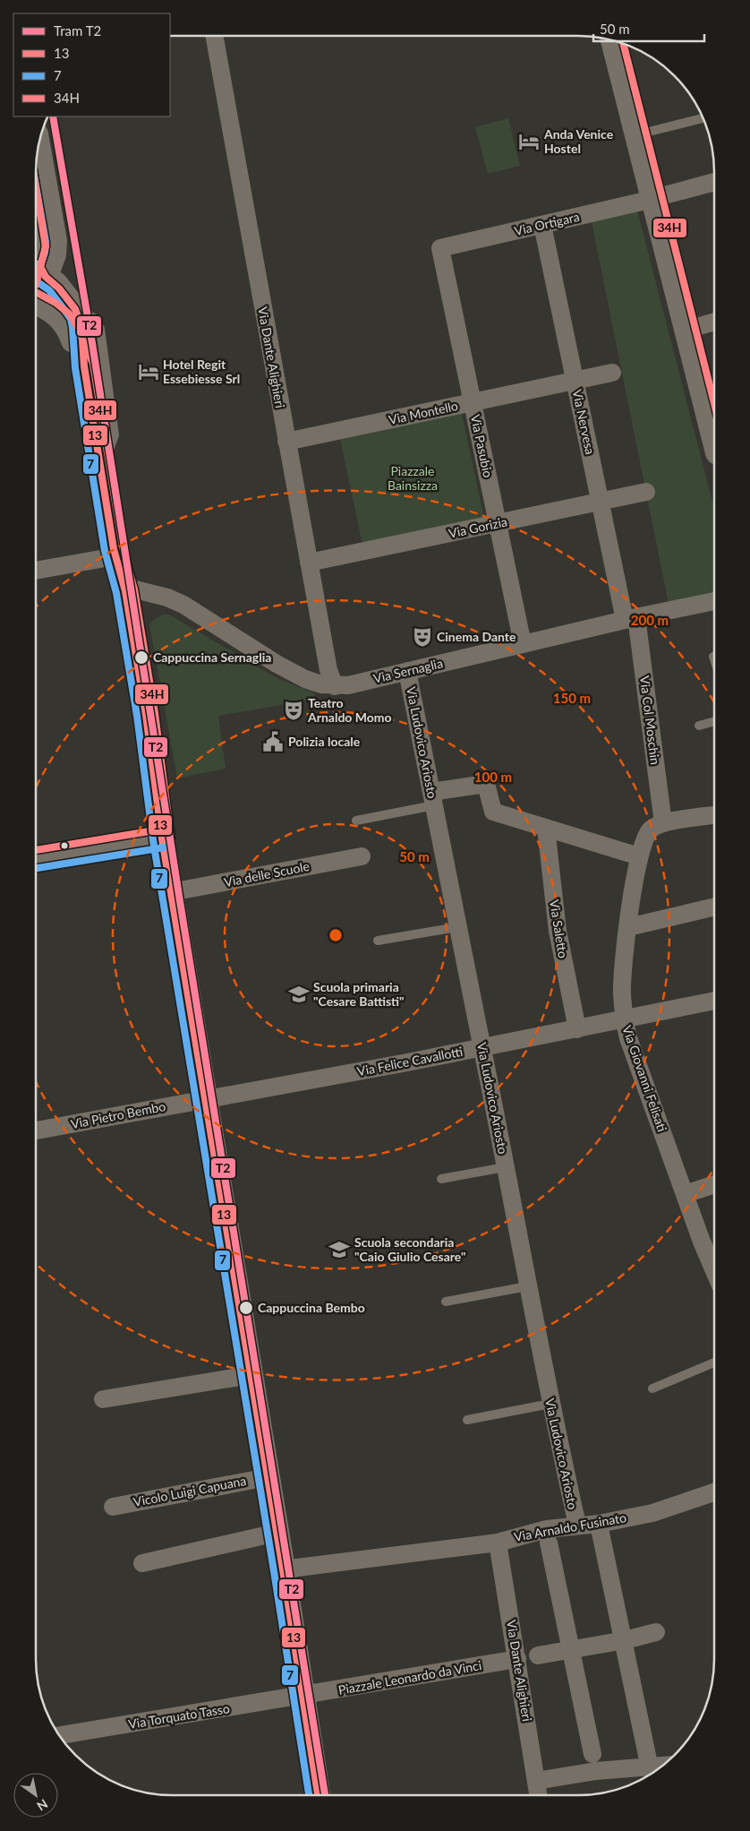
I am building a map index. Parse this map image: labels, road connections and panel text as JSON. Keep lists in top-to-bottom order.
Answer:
{
  "streets": {
    "street": [
      "Via Ortigara",
      "Via Dante Alighieri",
      "Via Montello",
      "Via Nervesa",
      "Via Pasubio",
      "Via Gorizia",
      "Via Sernaglia",
      "Via Col Moschin",
      "Via Ludovico Ariosto",
      "Via delle Scuole",
      "Via Saletto",
      "Via Felice Cavallotti",
      "Via Giovanni Felisati",
      "Via Pietro Bembo",
      "Vicolo Luigi Capuana",
      "Via Arnaldo Fusinato",
      "Piazzale Leonardo da Vinci",
      "Via Torquato Tasso"
    ]
  },
  "crossings": [
    ["Via Ortigara", "Via Nervesa"],
    ["Via Ortigara", "Via Pasubio"],
    ["Via Dante Alighieri", "Via Montello"],
    ["Via Dante Alighieri", "Via Gorizia"],
    ["Via Dante Alighieri", "Via Sernaglia"],
    ["Via Dante Alighieri", "Via Arnaldo Fusinato"],
    ["Via Dante Alighieri", "Piazzale Leonardo da Vinci"],
    ["Via Montello", "Via Nervesa"],
    ["Via Montello", "Via Pasubio"],
    ["Via Nervesa", "Via Gorizia"],
    ["Via Nervesa", "Via Sernaglia"],
    ["Via Nervesa", "Via Col Moschin"],
    ["Via Pasubio", "Via Gorizia"],
    ["Via Pasubio", "Via Sernaglia"],
    ["Via Sernaglia", "Via Col Moschin"],
    ["Via Sernaglia", "Via Ludovico Ariosto"],
    ["Via Col Moschin", "Via Giovanni Felisati"],
    ["Via Ludovico Ariosto", "Via Felice Cavallotti"],
    ["Via Ludovico Ariosto", "Via Arnaldo Fusinato"],
    ["Via Saletto", "Via Felice Cavallotti"],
    ["Via Felice Cavallotti", "Via Giovanni Felisati"],
    ["Via Felice Cavallotti", "Via Pietro Bembo"],
    ["Piazzale Leonardo da Vinci", "Via Torquato Tasso"]
  ],
  "parks": ["Piazzale Bainsizza"],
  "places": {
    "hotel": ["Anda Venice Hostel", "Hotel Regit Essebiesse Srl"],
    "theatre": ["Cinema Dante", "Teatro Arnaldo Momo"],
    "other": ["Cappuccina Sernaglia", "Cappuccina Bembo"],
    "public building": ["Polizia locale"],
    "school or university": ["Scuola primaria \"Cesare Battisti\"", "Scuola secondaria \"Caio Giulio Cesare\""]
  },
  "lines": [
    "transit line 34H",
    "tram line T2",
    "transit line 7",
    "transit line 13"
  ],
  "legend": [
    "Tram T2",
    "13",
    "7",
    "34H"
  ],
  "scale_bar": "50 m",
  "north": "bottom right",
  "rings": [
    "200 m",
    "150 m",
    "100 m",
    "50 m"
  ]
}
